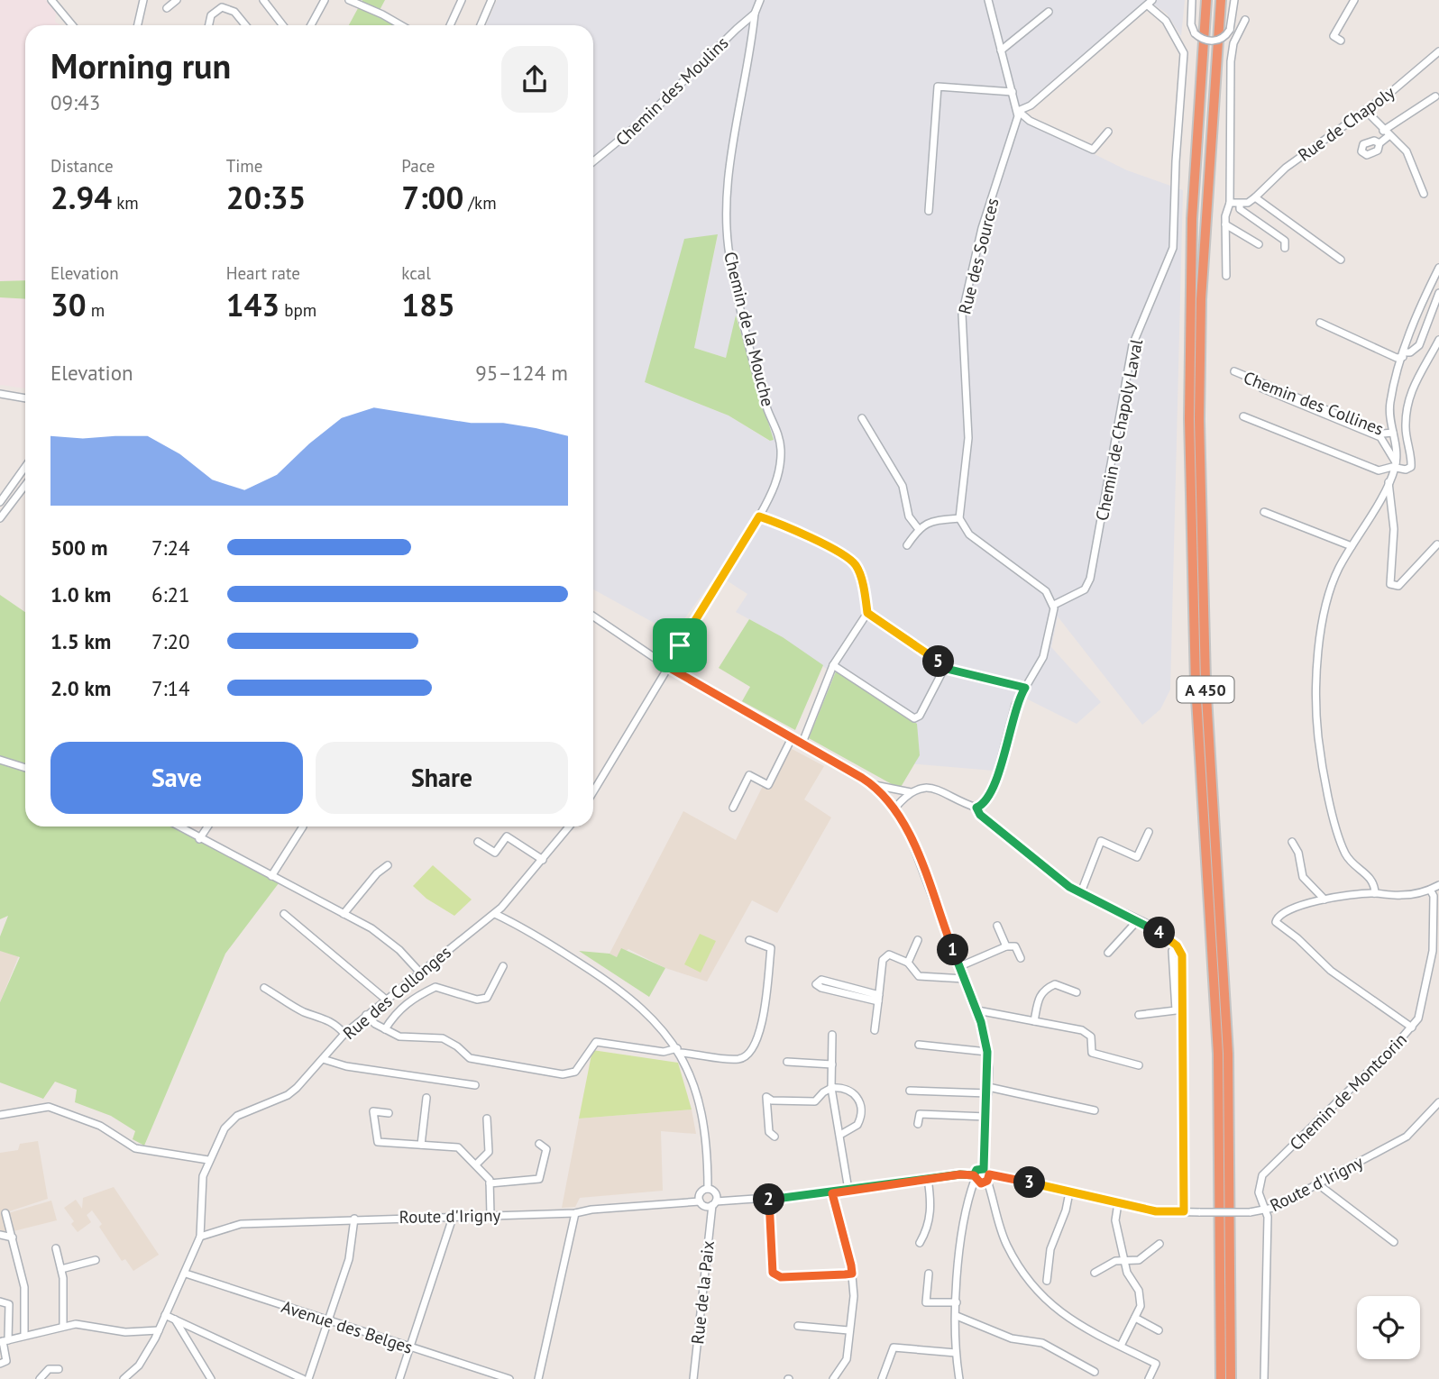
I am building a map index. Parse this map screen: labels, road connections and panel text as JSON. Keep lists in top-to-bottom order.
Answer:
{
  "streets": {
    "highway": ["A 450"],
    "street": [
      "Chemin des Moulins",
      "Rue de Chapoly",
      "Rue des Sources",
      "Chemin de la Mouche",
      "Chemin des Collines",
      "Chemin de Chapoly Laval",
      "Rue des Collonges",
      "Chemin de Montcorin",
      "Route d'Irigny",
      "Rue de la Paix",
      "Avenue des Belges"
    ]
  },
  "crossings": [
    ["Chemin des Moulins", "Chemin de la Mouche"],
    ["Rue des Collonges", "Route d'Irigny"],
    ["Rue des Collonges", "Avenue des Belges"],
    ["Chemin de Montcorin", "Route d'Irigny"],
    ["Route d'Irigny", "Rue de la Paix"]
  ],
  "page": {
    "heading": ["Morning run", "09:43"],
    "stats": [
      ["Distance", "2.94 km"],
      ["Time", "20:35"],
      ["Pace", "7:00 /km"],
      ["Elevation", "30 m"],
      ["Heart rate", "143 bpm"],
      ["kcal", "185"]
    ],
    "chart": ["Elevation", "95–124 m"],
    "list": [
      {
        "name": "500 m",
        "note": "7:24"
      },
      {
        "name": "1.0 km",
        "note": "6:21"
      },
      {
        "name": "1.5 km",
        "note": "7:20"
      },
      {
        "name": "2.0 km",
        "note": "7:14"
      }
    ],
    "pins": [
      "5",
      "4",
      "1",
      "3",
      "2"
    ],
    "buttons": ["Save", "Share"]
  }
}
